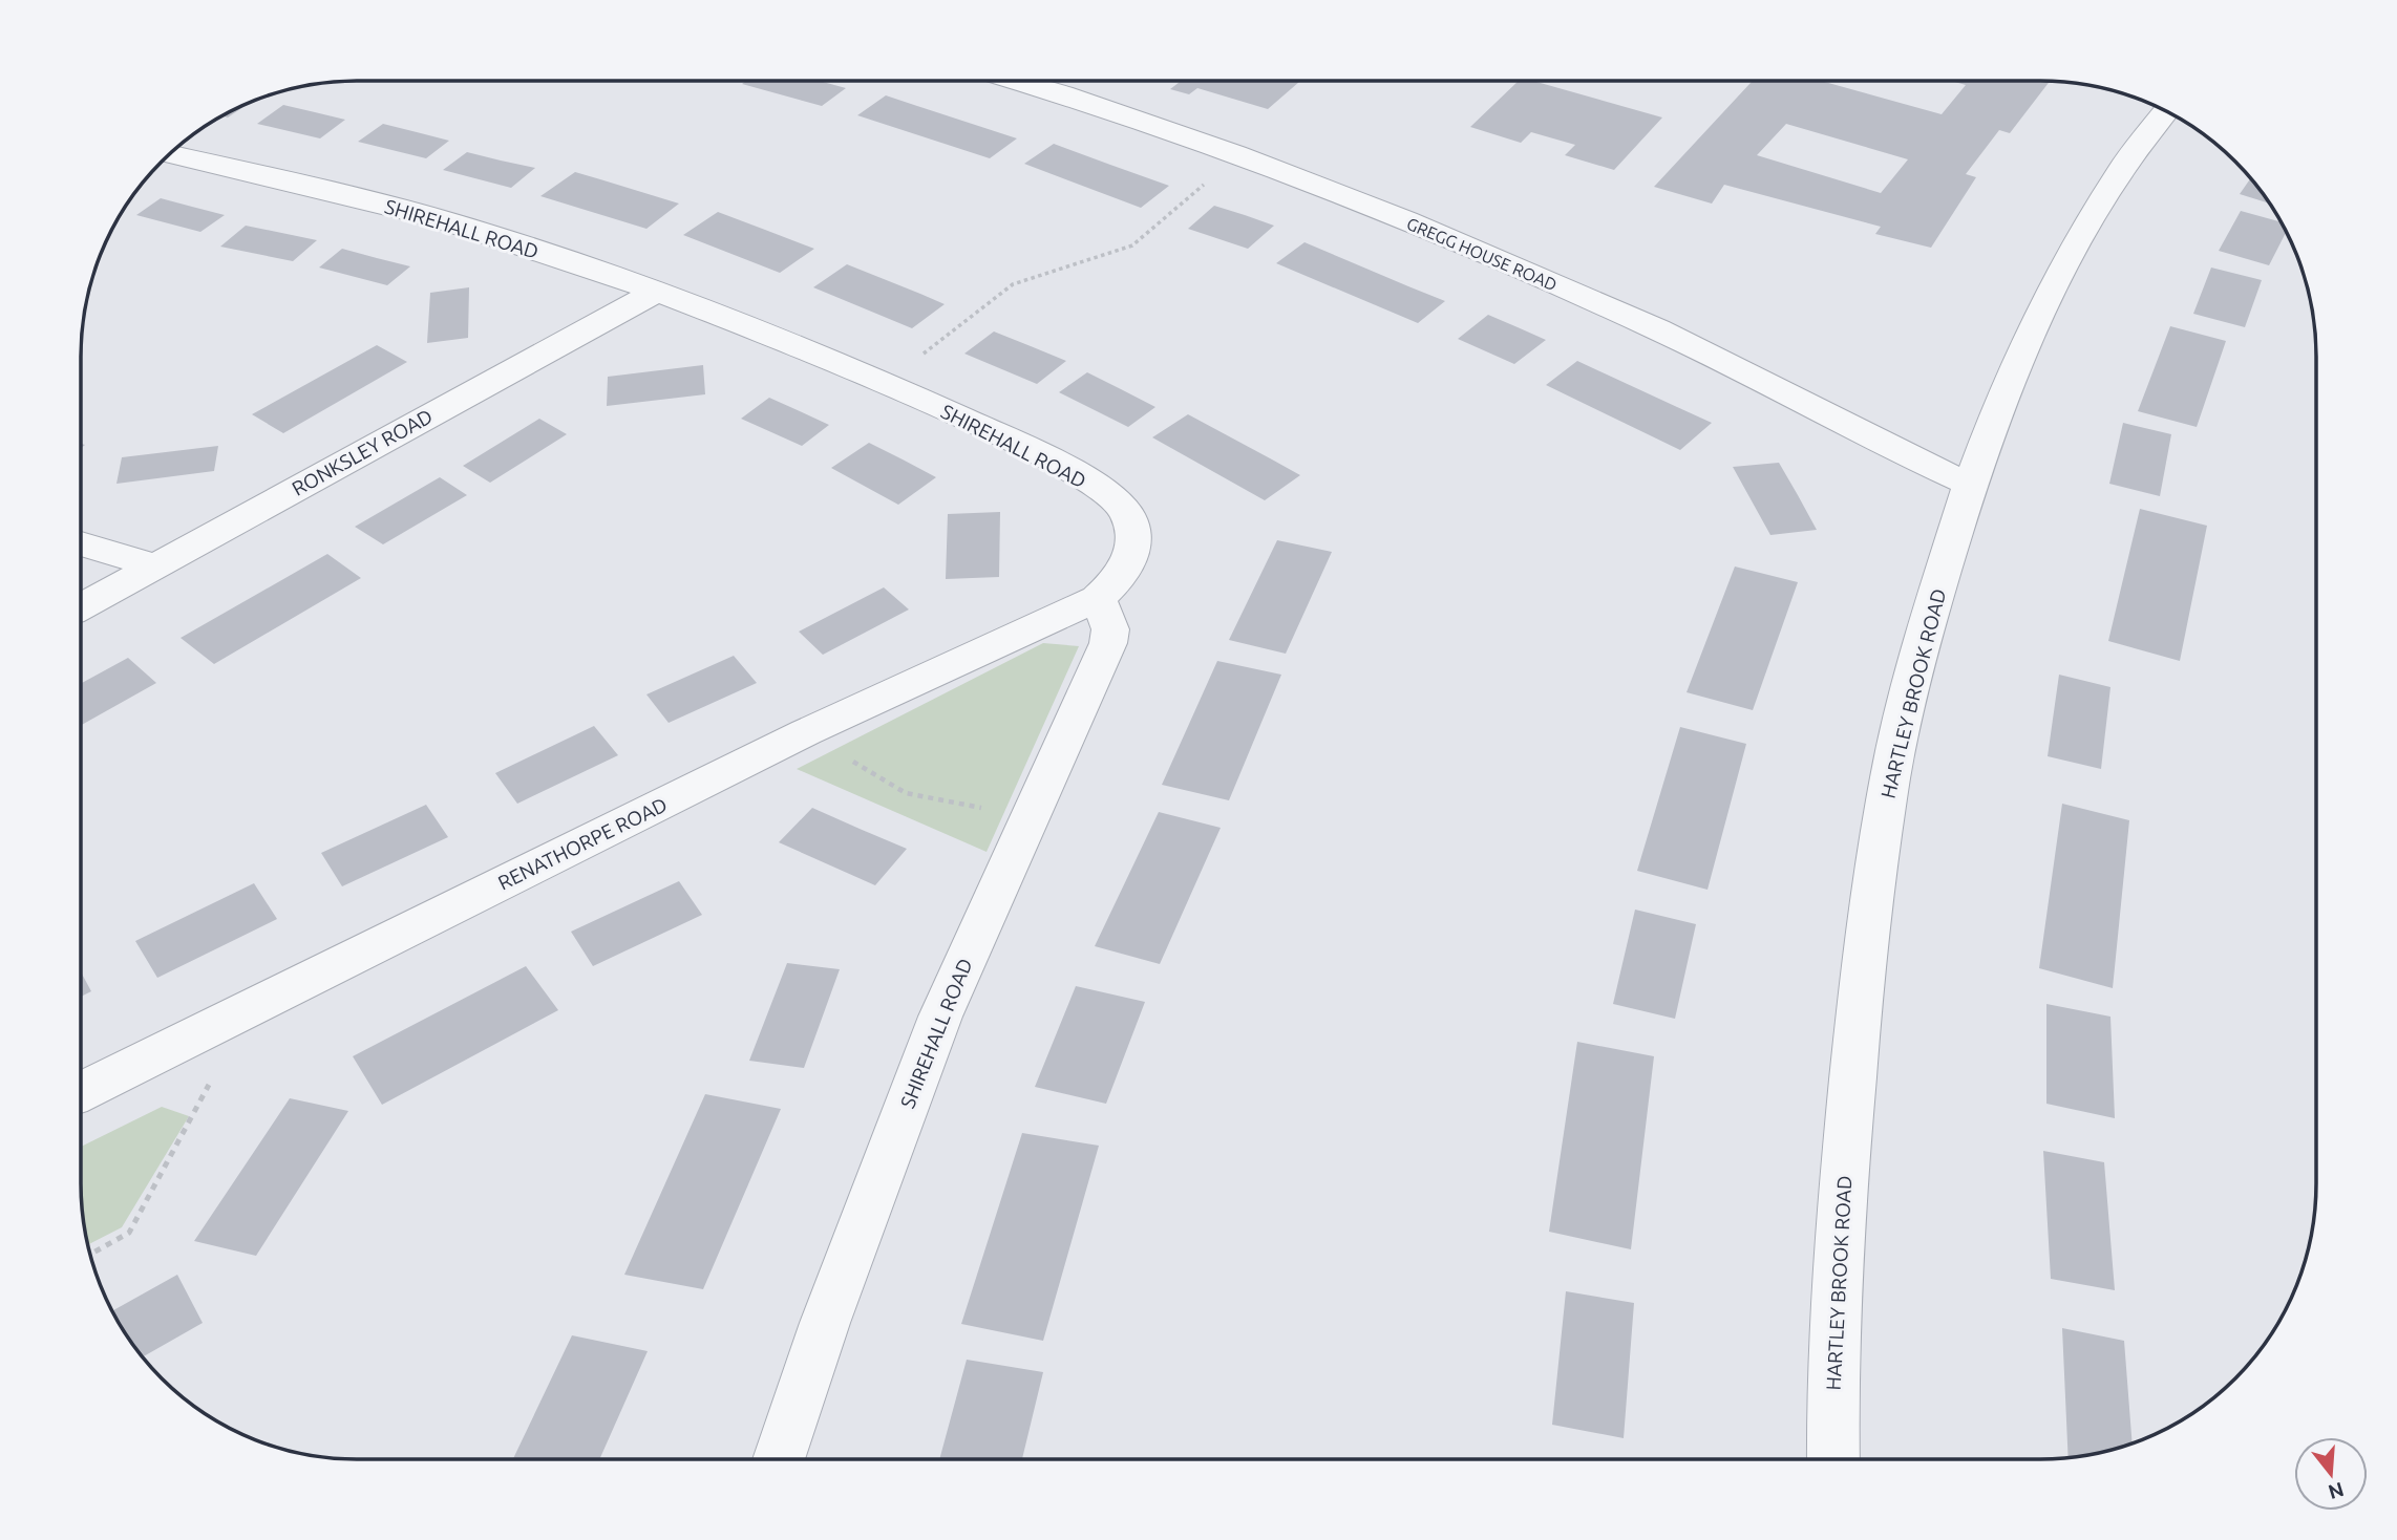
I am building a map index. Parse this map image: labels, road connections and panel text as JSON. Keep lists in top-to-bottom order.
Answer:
{
  "streets": {
    "street": [
      "SHIREHALL ROAD",
      "GREGG HOUSE ROAD",
      "RONKSLEY ROAD",
      "HARTLEY BROOK ROAD",
      "RENATHORPE ROAD"
    ]
  },
  "crossings": [
    ["SHIREHALL ROAD", "RONKSLEY ROAD"],
    ["SHIREHALL ROAD", "RENATHORPE ROAD"],
    ["GREGG HOUSE ROAD", "HARTLEY BROOK ROAD"]
  ],
  "north": "bottom"
}
